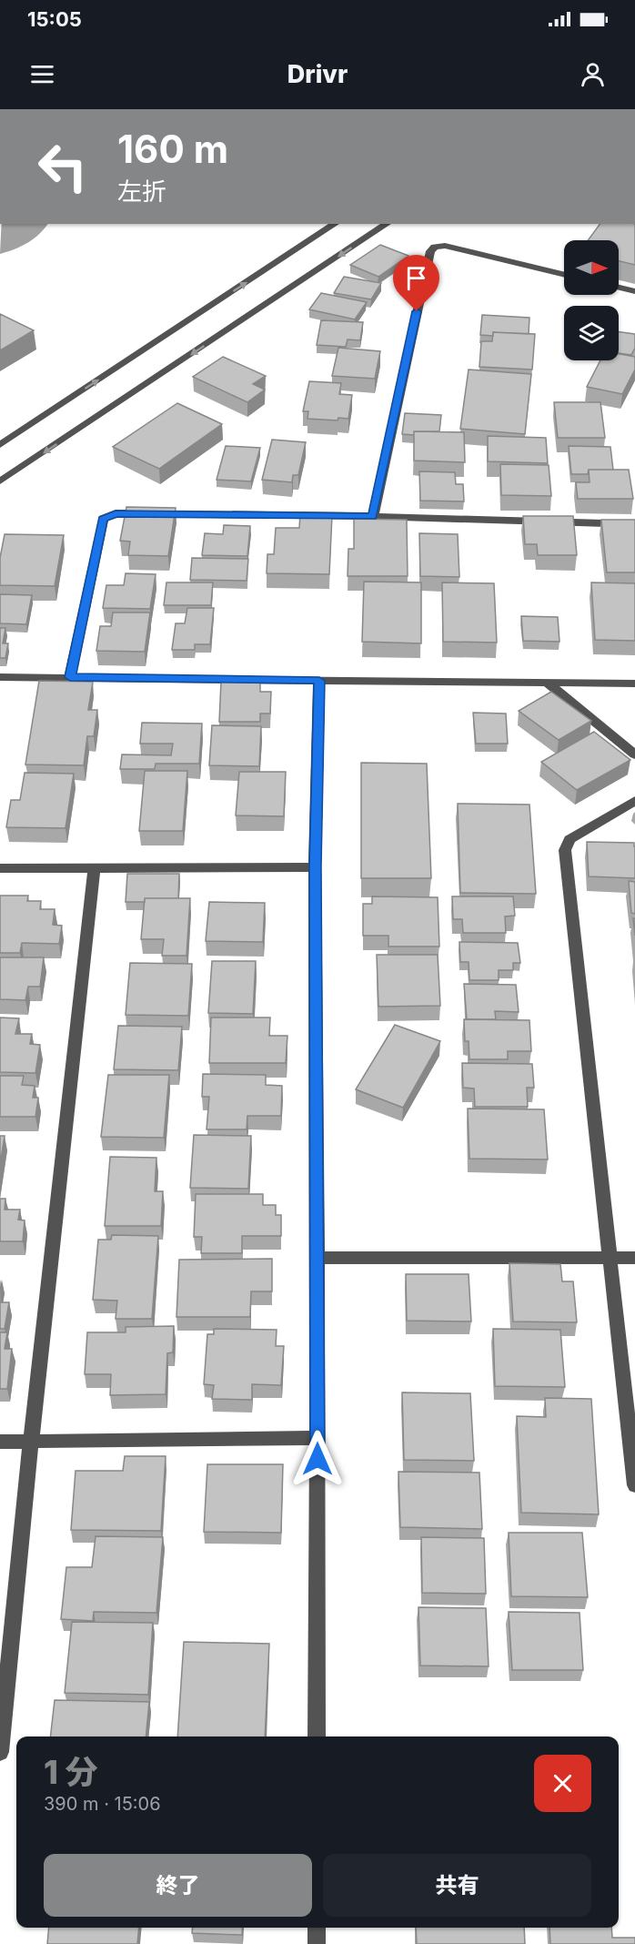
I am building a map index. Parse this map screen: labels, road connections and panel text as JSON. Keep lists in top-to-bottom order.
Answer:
{
  "north": "right",
  "page": {
    "status": "15:05",
    "header": "Drivr",
    "turn": ["160 m", "左折"],
    "heading": ["1 分", "390 m · 15:06"],
    "buttons": ["終了", "共有"]
  }
}
